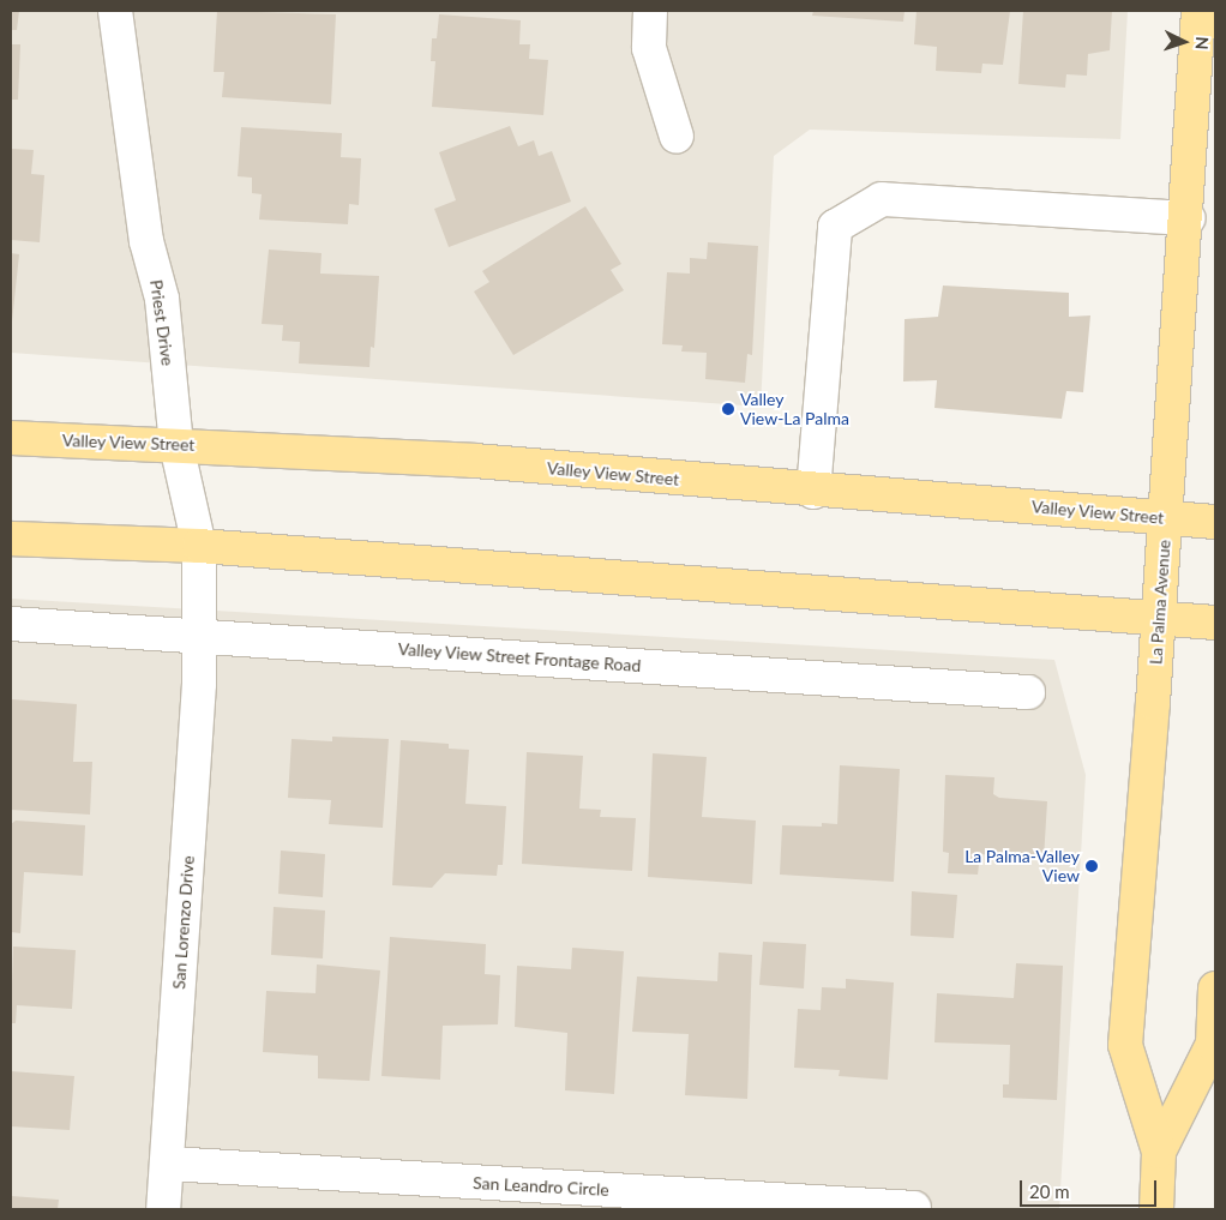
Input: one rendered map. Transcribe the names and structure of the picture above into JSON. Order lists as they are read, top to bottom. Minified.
{"streets":{"main road":["Valley View Street","La Palma Avenue"],"street":["Priest Drive","Valley View Street Frontage Road","San Lorenzo Drive","San Leandro Circle"]},"crossings":[["Priest Drive","Valley View Street"],["Priest Drive","Valley View Street Frontage Road"],["Priest Drive","San Lorenzo Drive"],["Valley View Street","La Palma Avenue"],["Valley View Street Frontage Road","San Lorenzo Drive"],["San Lorenzo Drive","San Leandro Circle"]],"places":["Valley View-La Palma","La Palma-Valley View"],"scale_bar":"20 m","north":"right"}
